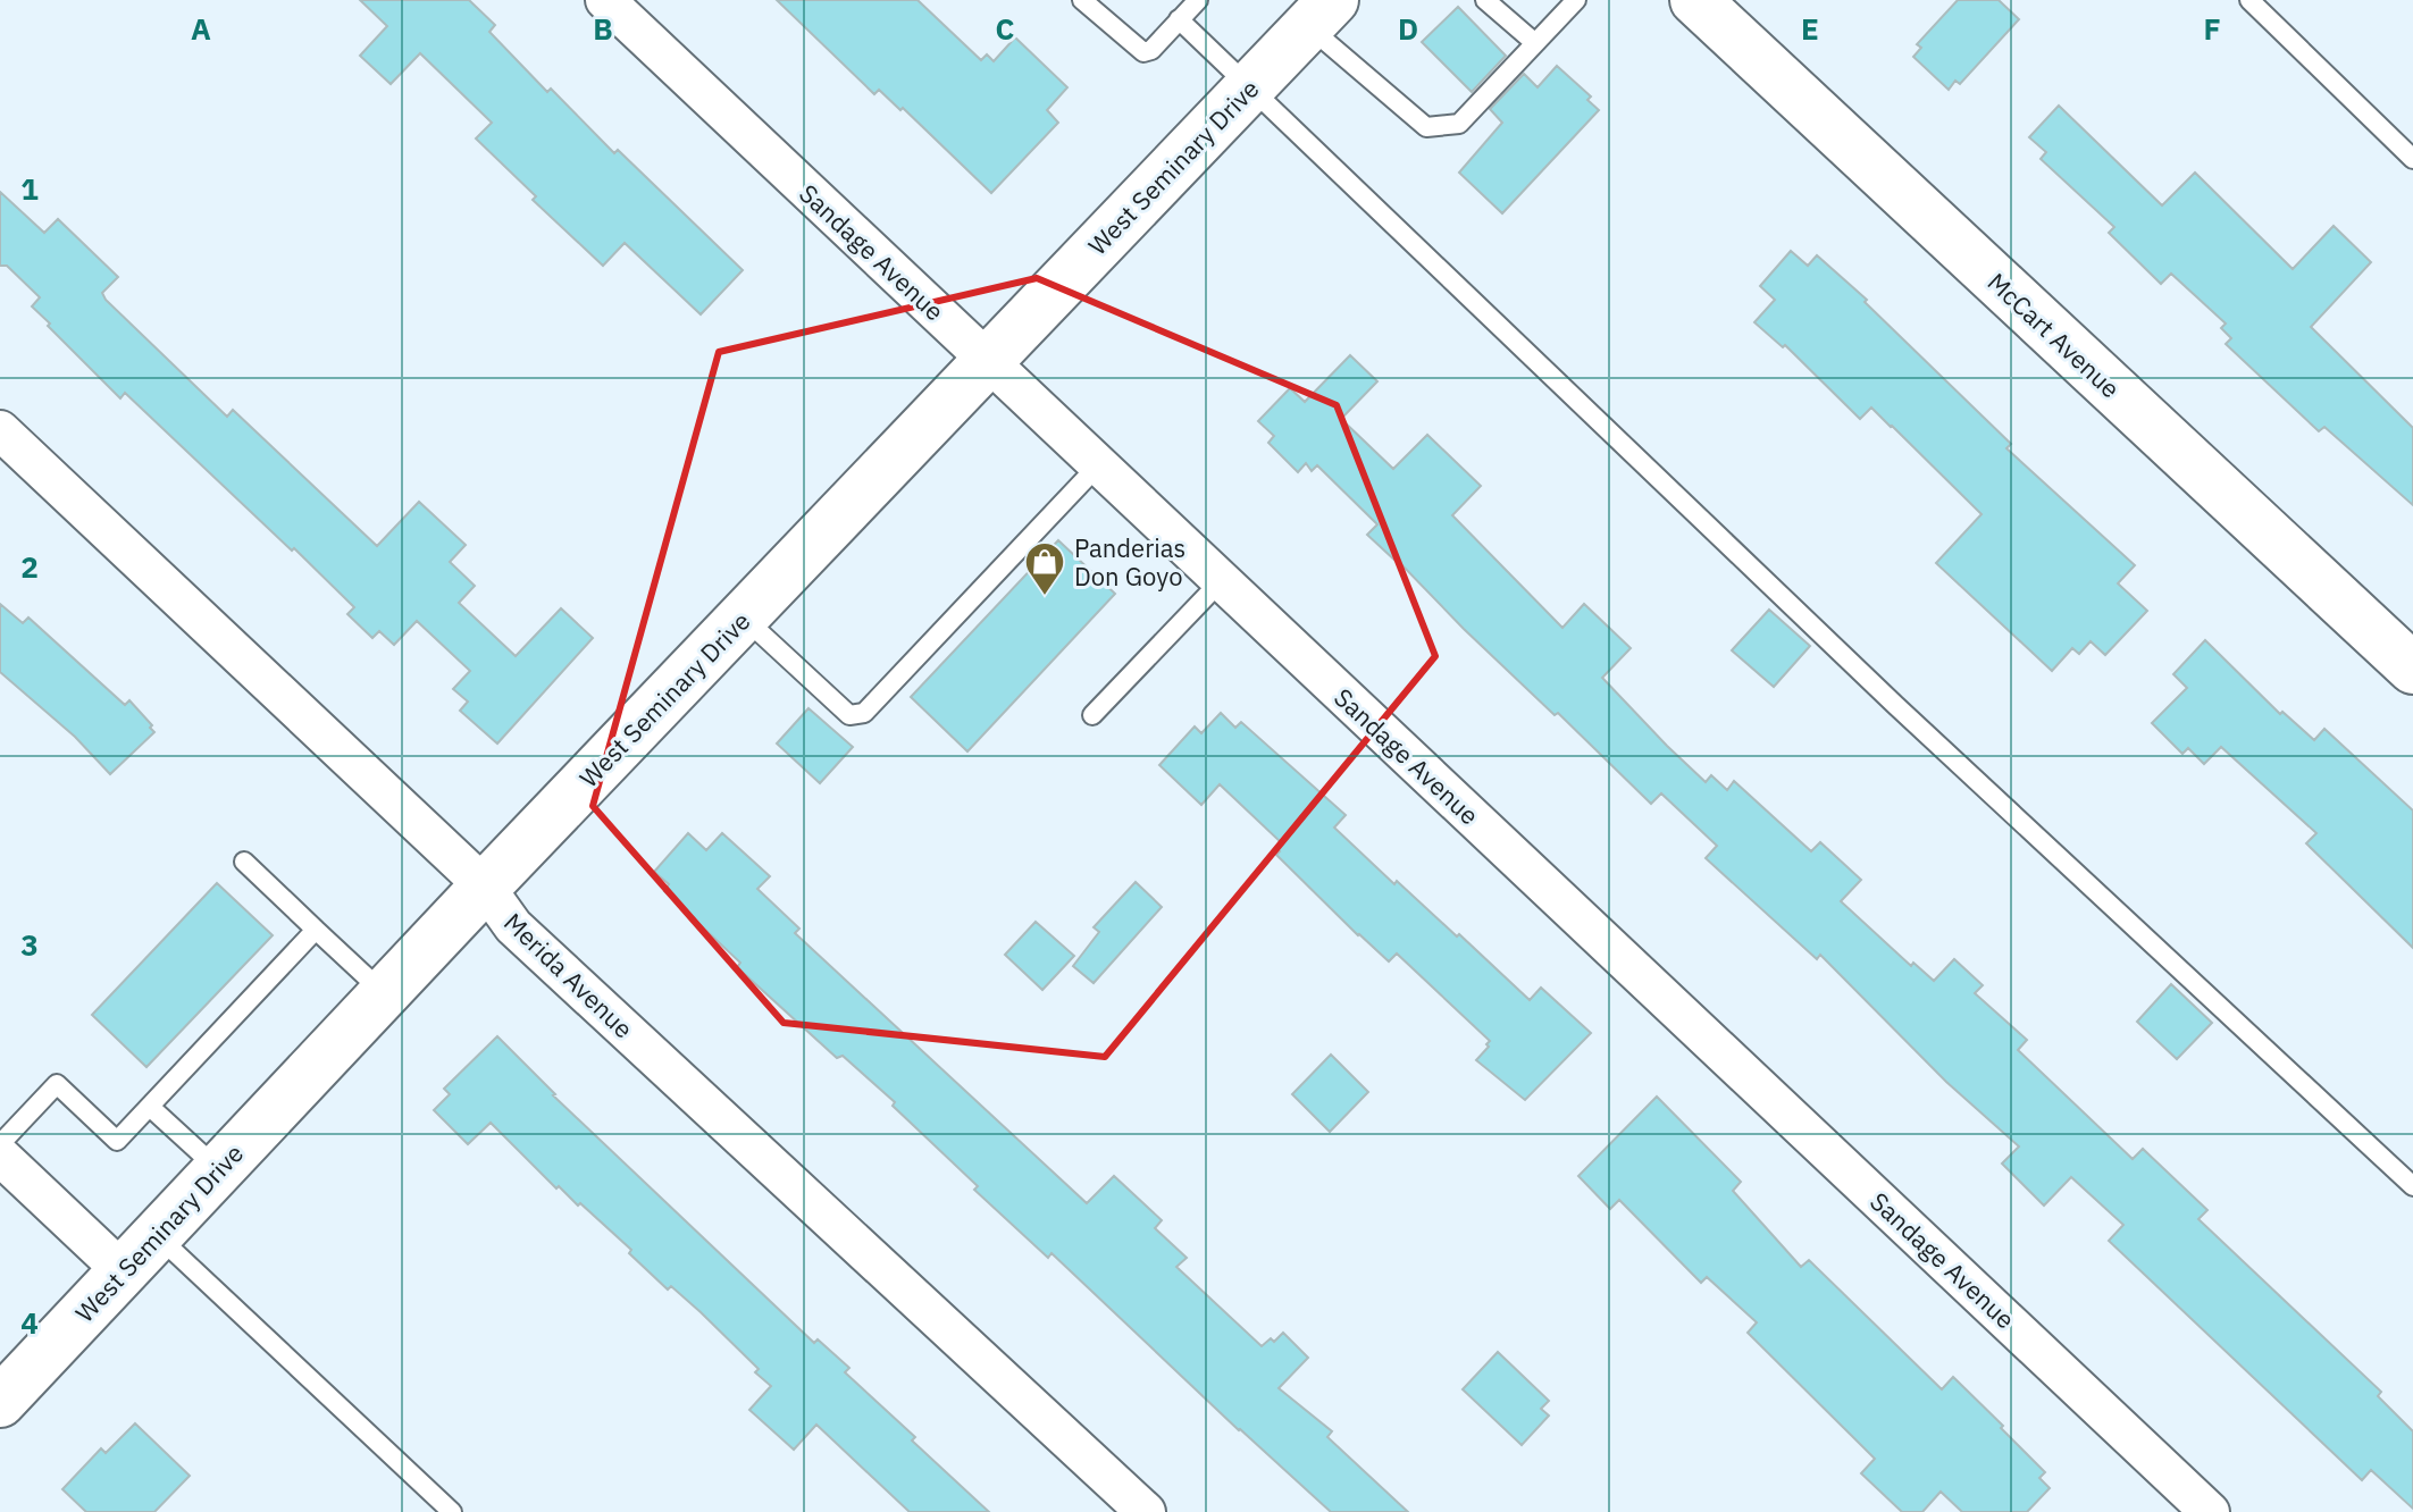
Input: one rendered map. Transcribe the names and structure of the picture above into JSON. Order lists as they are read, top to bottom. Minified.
{"streets":{"main road":["West Seminary Drive","McCart Avenue"],"street":["Sandage Avenue","Merida Avenue"]},"crossings":[["West Seminary Drive","Sandage Avenue"],["West Seminary Drive","Merida Avenue"]],"places":{"shop":["Panderias Don Goyo"]},"grid":{"columns":["A","B","C","D","E","F"],"rows":["1","2","3","4"]}}
